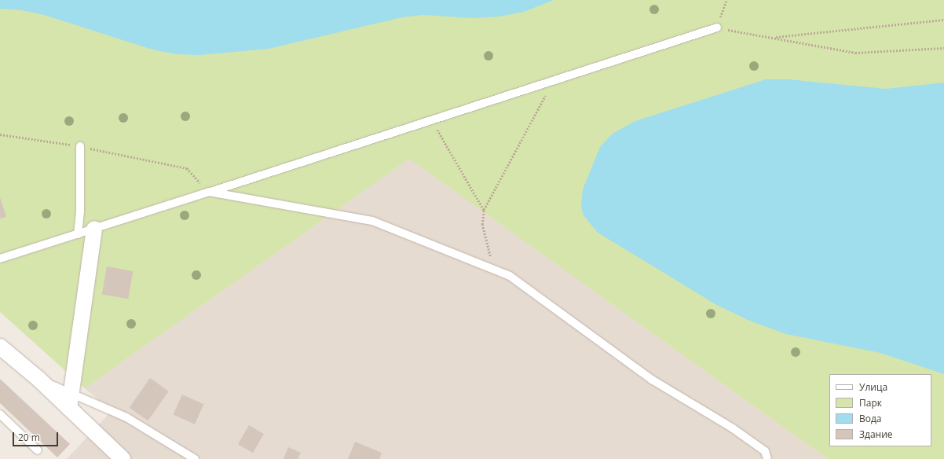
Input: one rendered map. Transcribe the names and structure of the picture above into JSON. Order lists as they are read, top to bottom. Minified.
{"legend":["Улица","Парк","Вода","Здание"],"scale_bar":"20 m"}
